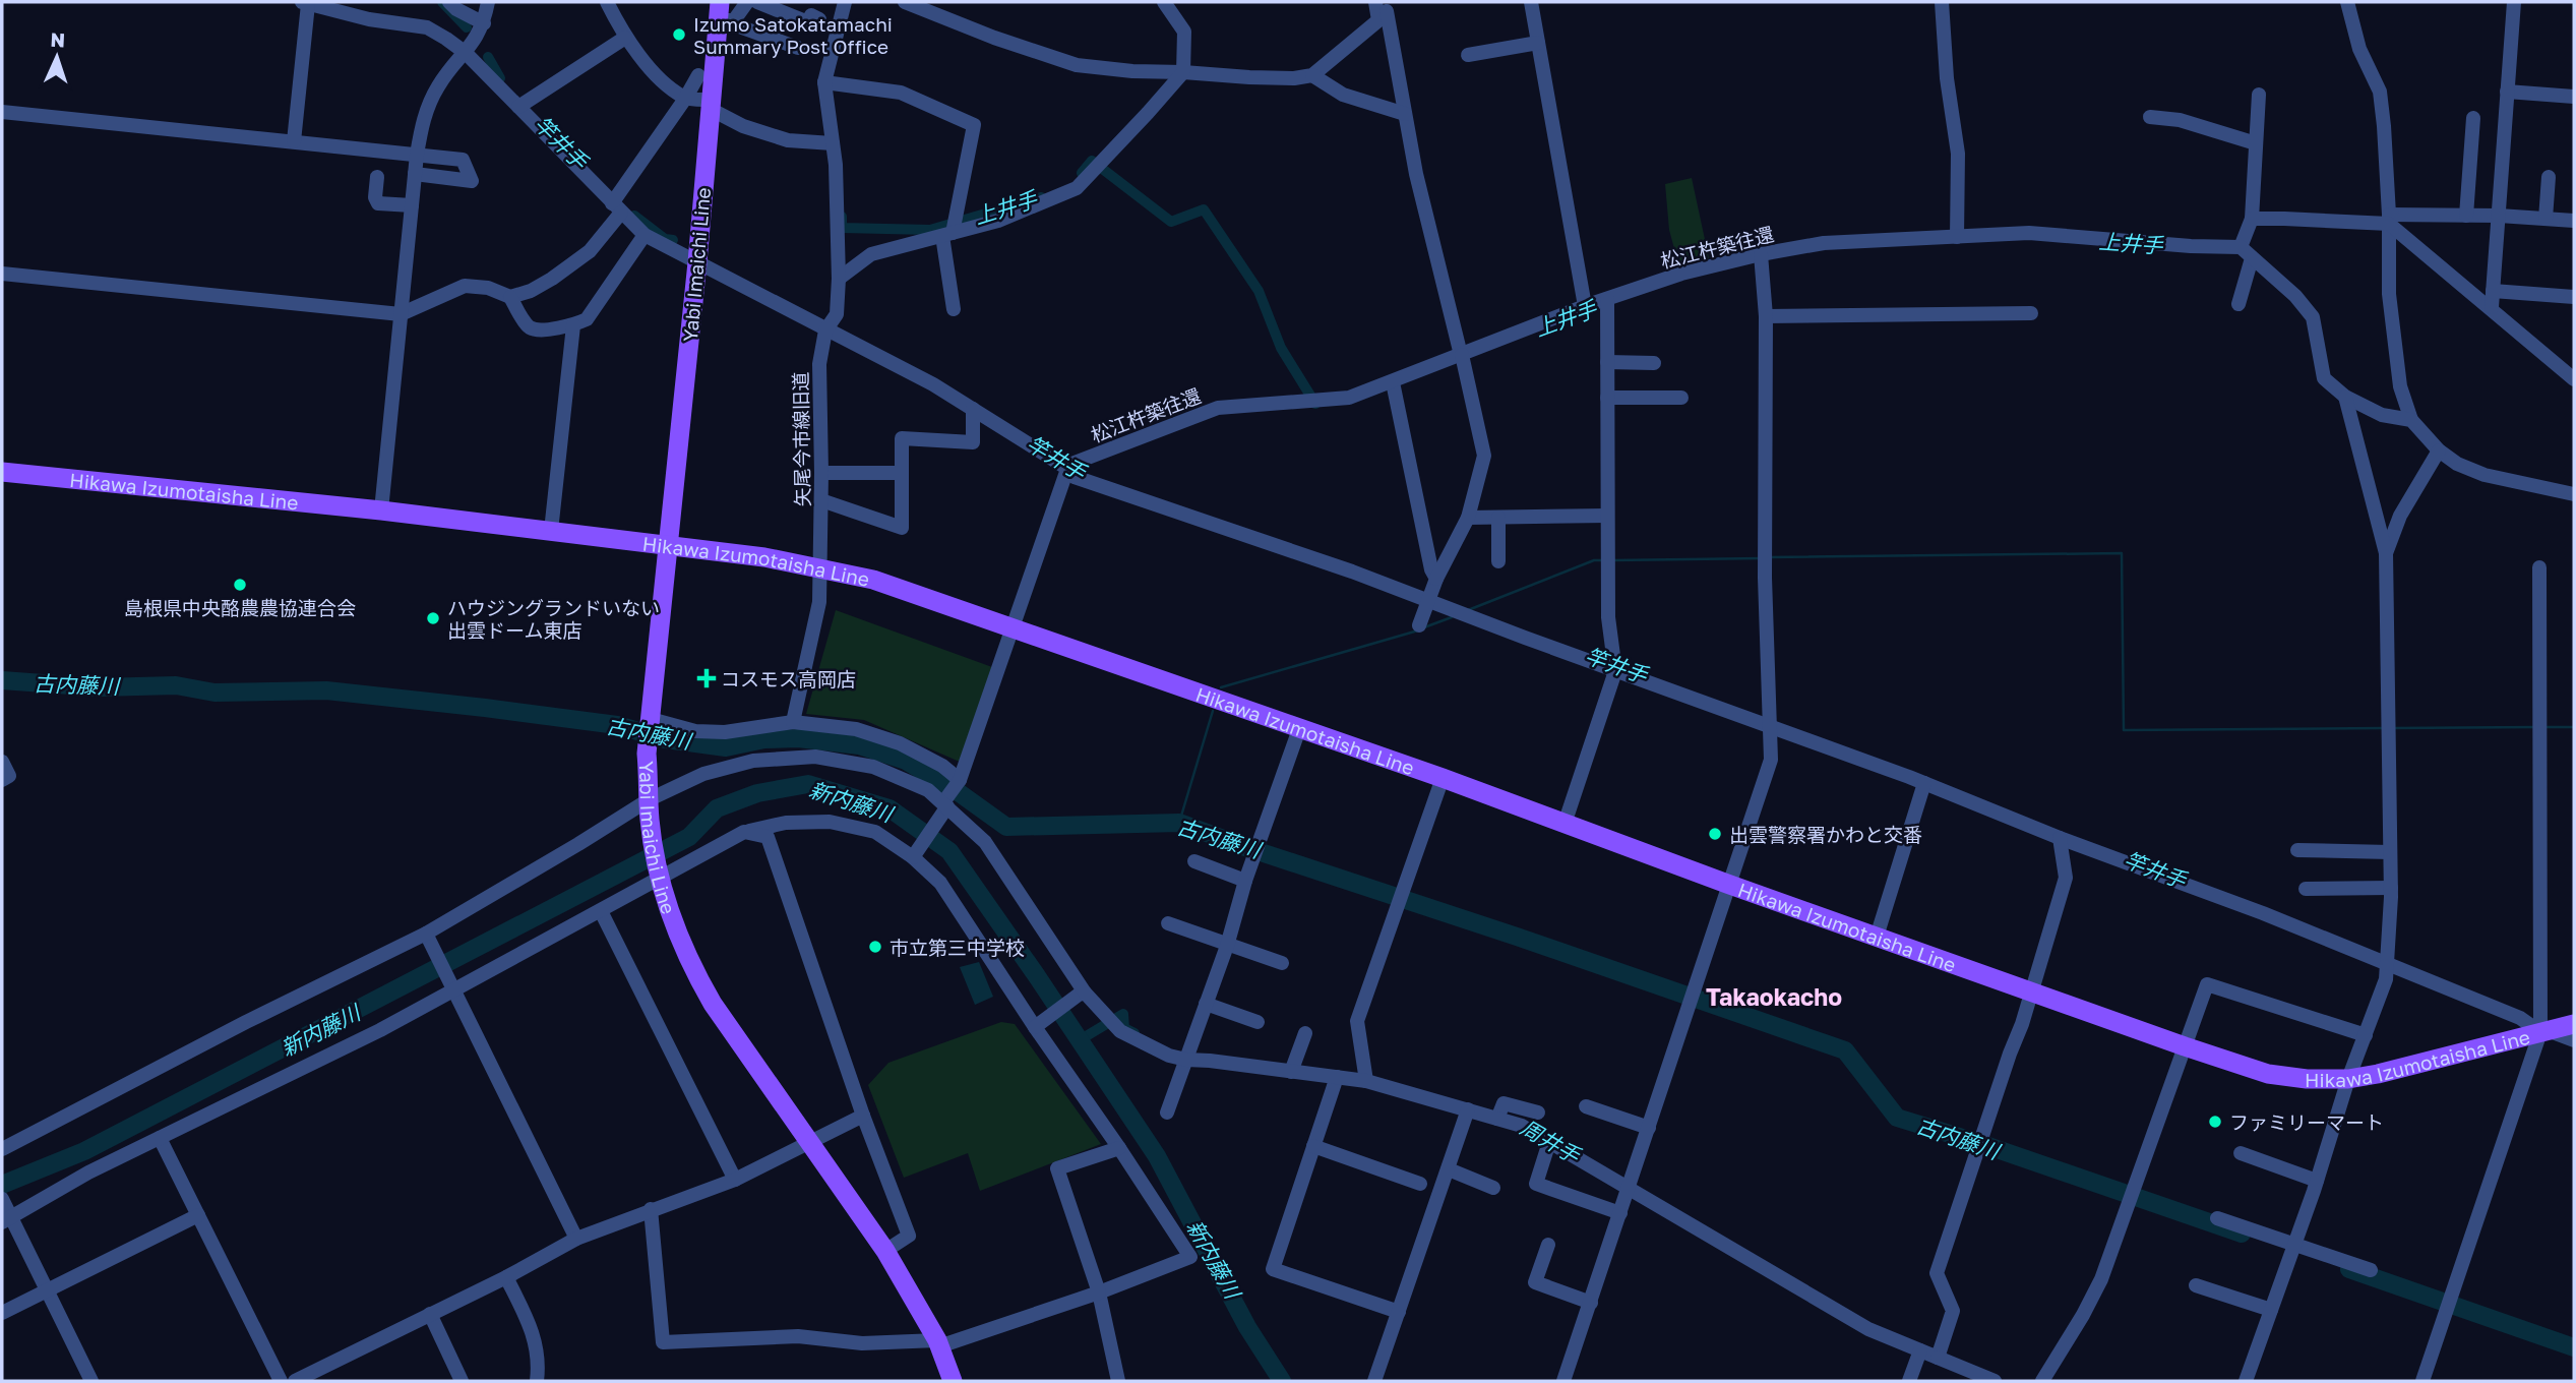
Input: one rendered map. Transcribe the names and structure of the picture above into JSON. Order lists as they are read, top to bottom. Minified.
{"streets":{"main road":["Yabi Imaichi Line","Hikawa Izumotaisha Line"],"street":["松江杵築往還","矢尾今市線旧道"]},"crossings":[["Yabi Imaichi Line","Hikawa Izumotaisha Line"],["矢尾今市線旧道","Hikawa Izumotaisha Line"]],"districts":["Takaokacho"],"water":["竿井手","上井手","古内藤川","新内藤川","周井手"],"places":{"other":["Izumo Satokatamachi Summary Post Office","島根県中央酪農農協連合会","ハウジングランドいない 出雲ドーム東店","出雲警察署かわと交番","市立第三中学校","ファミリーマート"],"health":["コスモス高岡店"]},"north":"top"}
